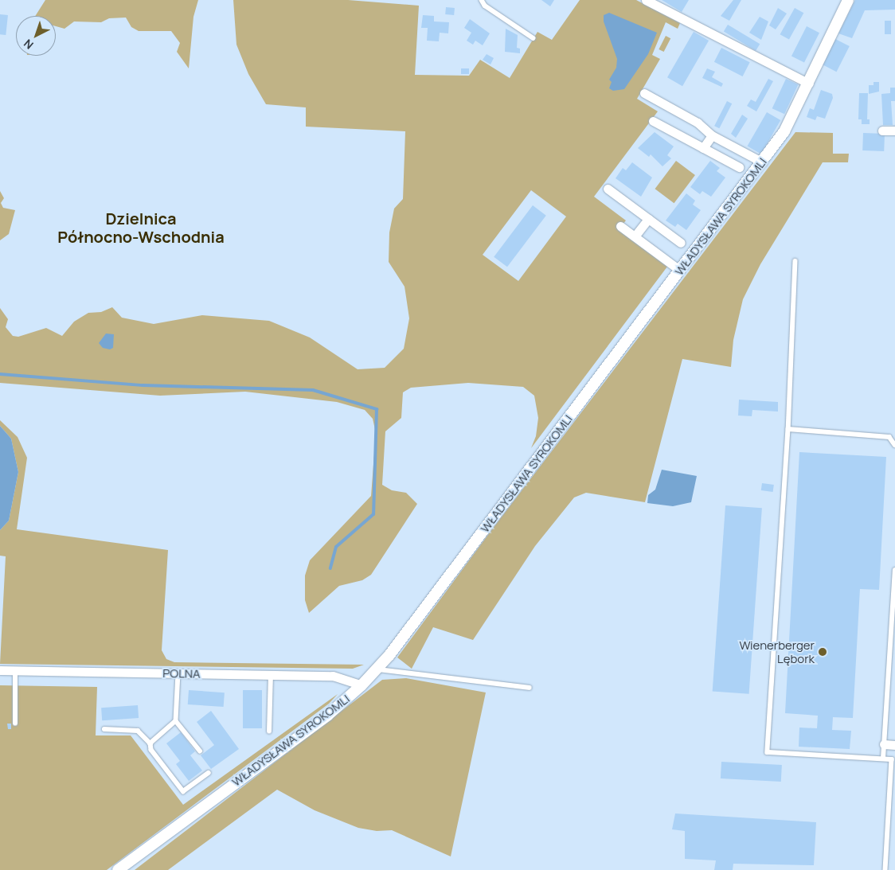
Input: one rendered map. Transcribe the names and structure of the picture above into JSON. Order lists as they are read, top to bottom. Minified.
{"streets":{"street":["WŁADYSŁAWA SYROKOMLI","POLNA"]},"crossings":[["WŁADYSŁAWA SYROKOMLI","POLNA"]],"districts":["Dzielnica Północno-Wschodnia"],"places":["Wienerberger Lębork"],"north":"bottom left"}
